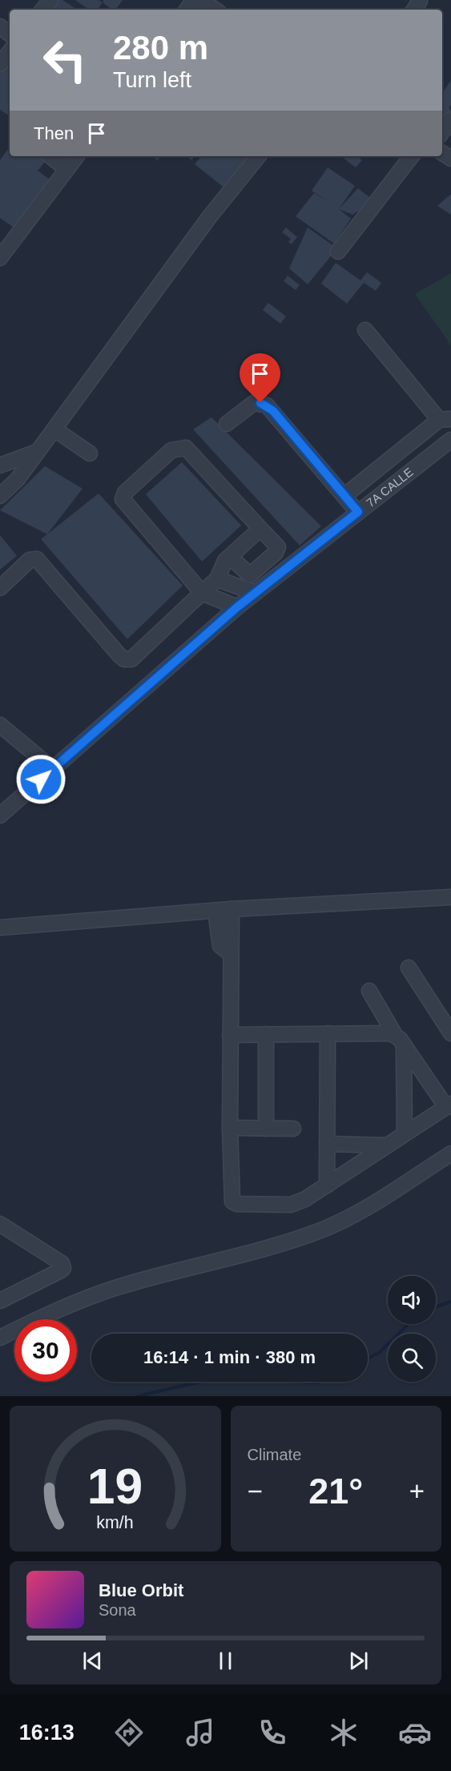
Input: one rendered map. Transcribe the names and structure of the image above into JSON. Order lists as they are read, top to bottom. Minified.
{"streets":{"street":["7A CALLE"]},"page":{"turn":["280 m","Turn left"],"then":"Then","limit":"30","trip":"16:14 · 1 min · 380 m","tile":"Climate","heat":["−","21°","+"],"song":["Blue Orbit","Sona"],"tabs":"16:13","gauge":["19","km/h"]}}
